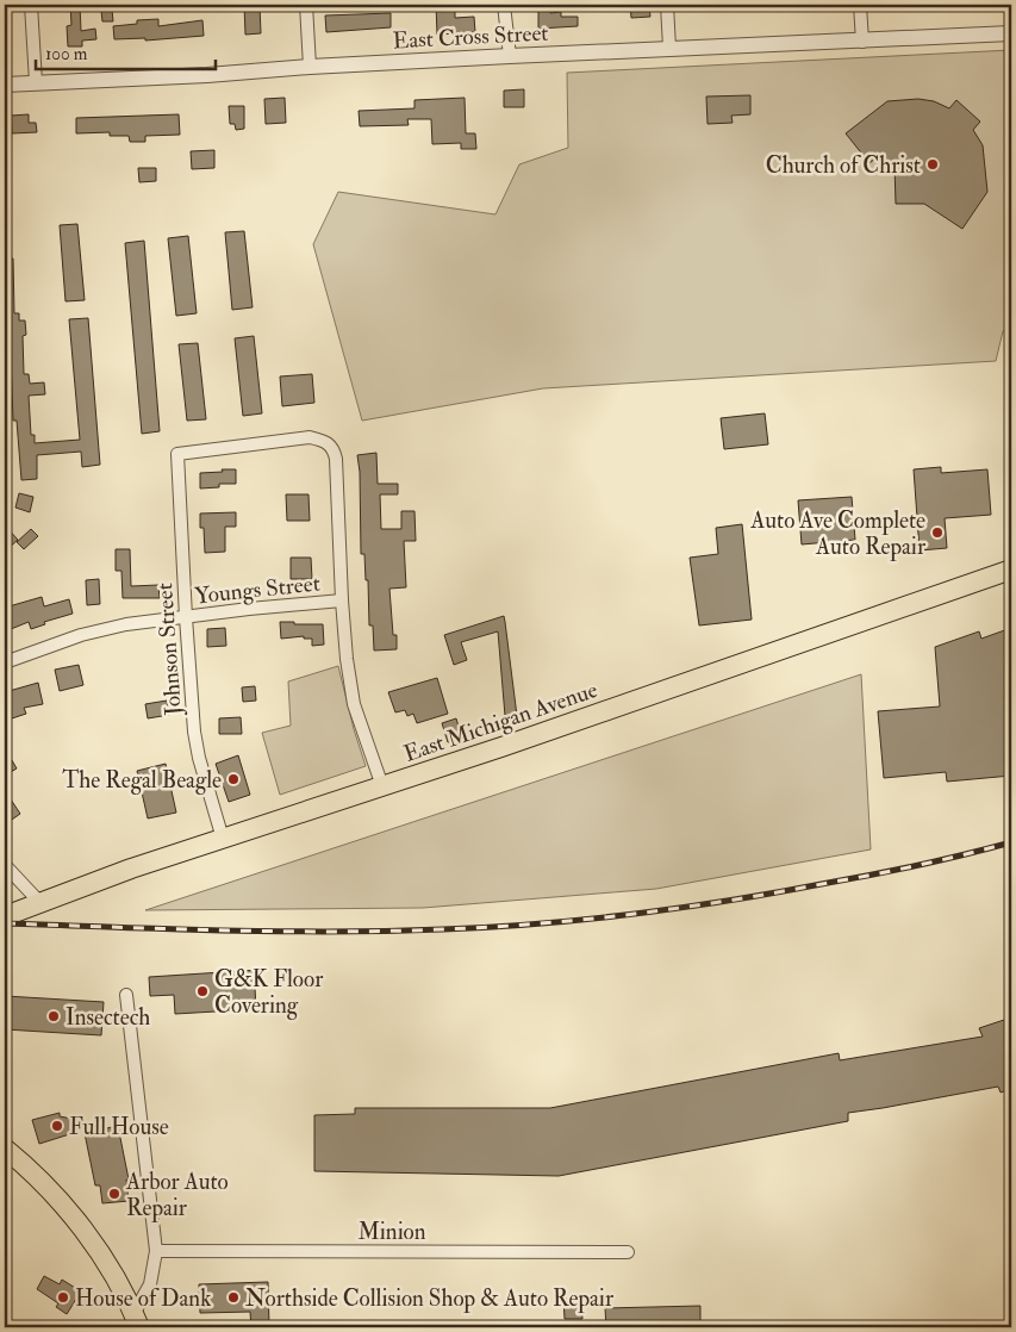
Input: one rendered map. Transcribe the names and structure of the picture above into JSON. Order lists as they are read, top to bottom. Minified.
{"streets":{"main road":["East Michigan Avenue"],"street":["East Cross Street","Youngs Street","Johnson Street","Minion"]},"crossings":[["Youngs Street","Johnson Street"],["Johnson Street","East Michigan Avenue"]],"places":["Church of Christ","Auto Ave Complete Auto Repair","The Regal Beagle","G&K Floor Covering","Insectech","Full House","Arbor Auto Repair","House of Dank","Northside Collision Shop & Auto Repair"],"scale_bar":"100 m"}
